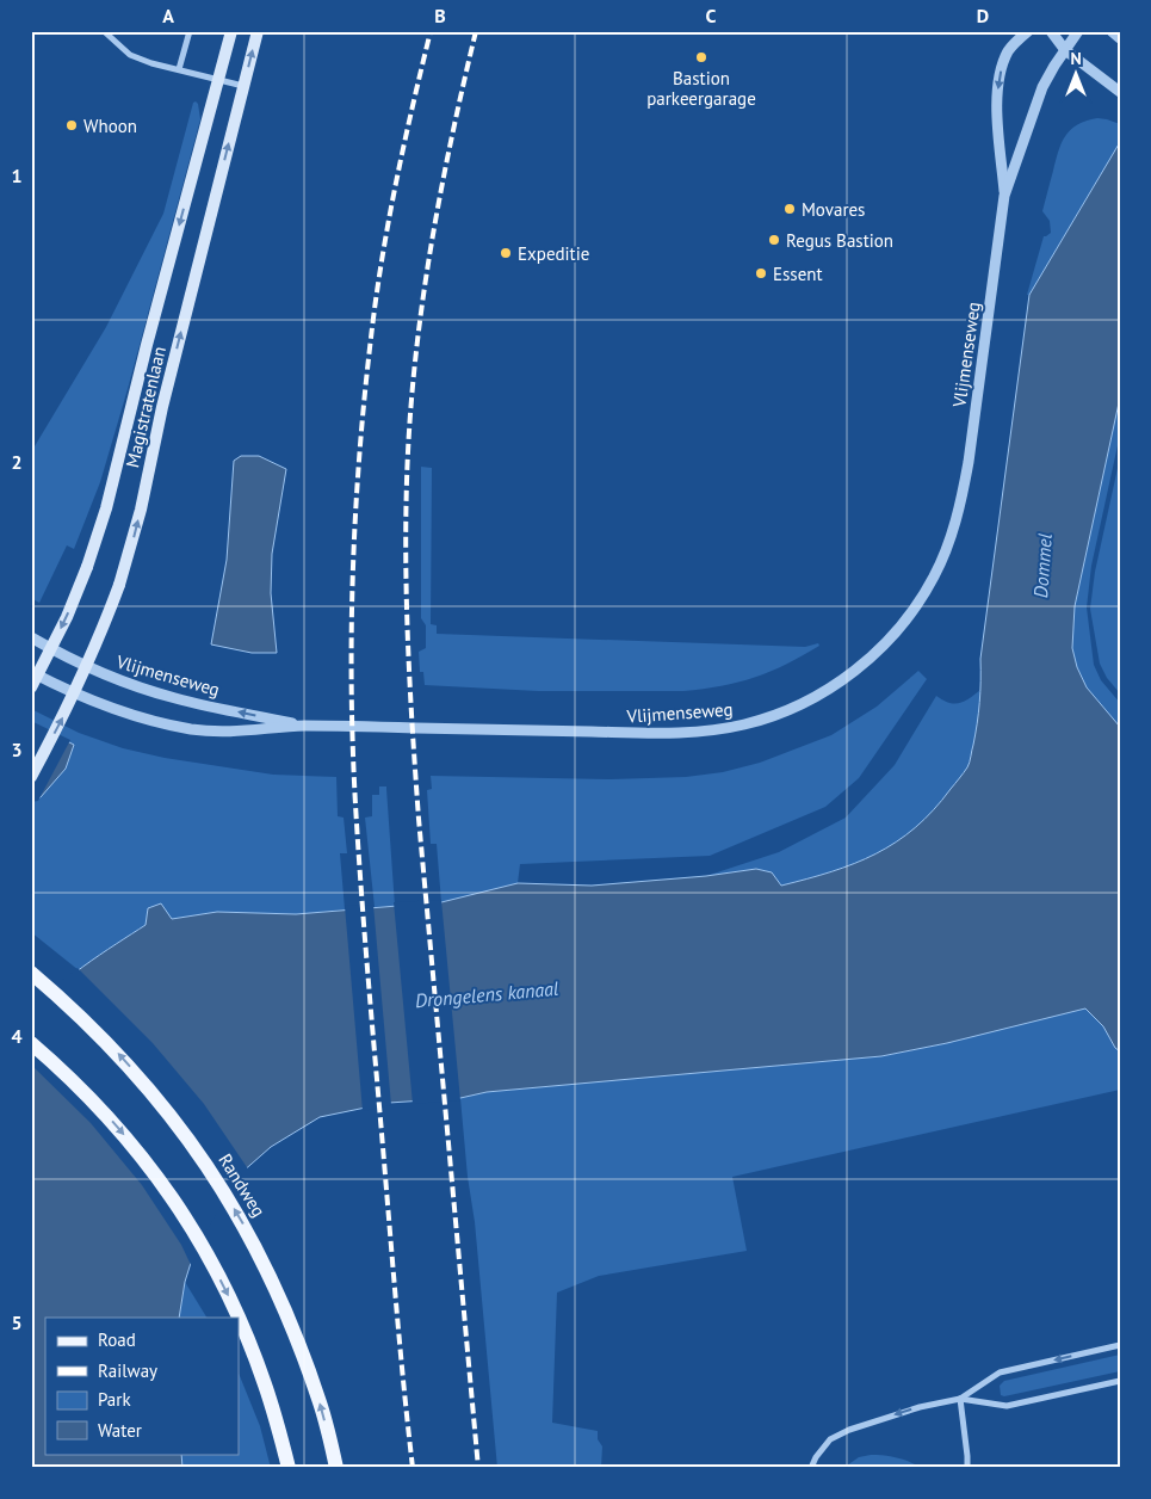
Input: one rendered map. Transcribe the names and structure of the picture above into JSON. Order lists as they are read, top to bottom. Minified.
{"streets":{"main road":["Magistratenlaan","Randweg"],"street":["Vlijmenseweg"]},"water":["Dommel","Drongelens kanaal"],"places":["Bastion parkeergarage","Whoon","Movares","Regus Bastion","Expeditie","Essent"],"legend":["Road","Railway","Park","Water"],"north":"top","grid":{"columns":["A","B","C","D"],"rows":["1","2","3","4","5"]}}
